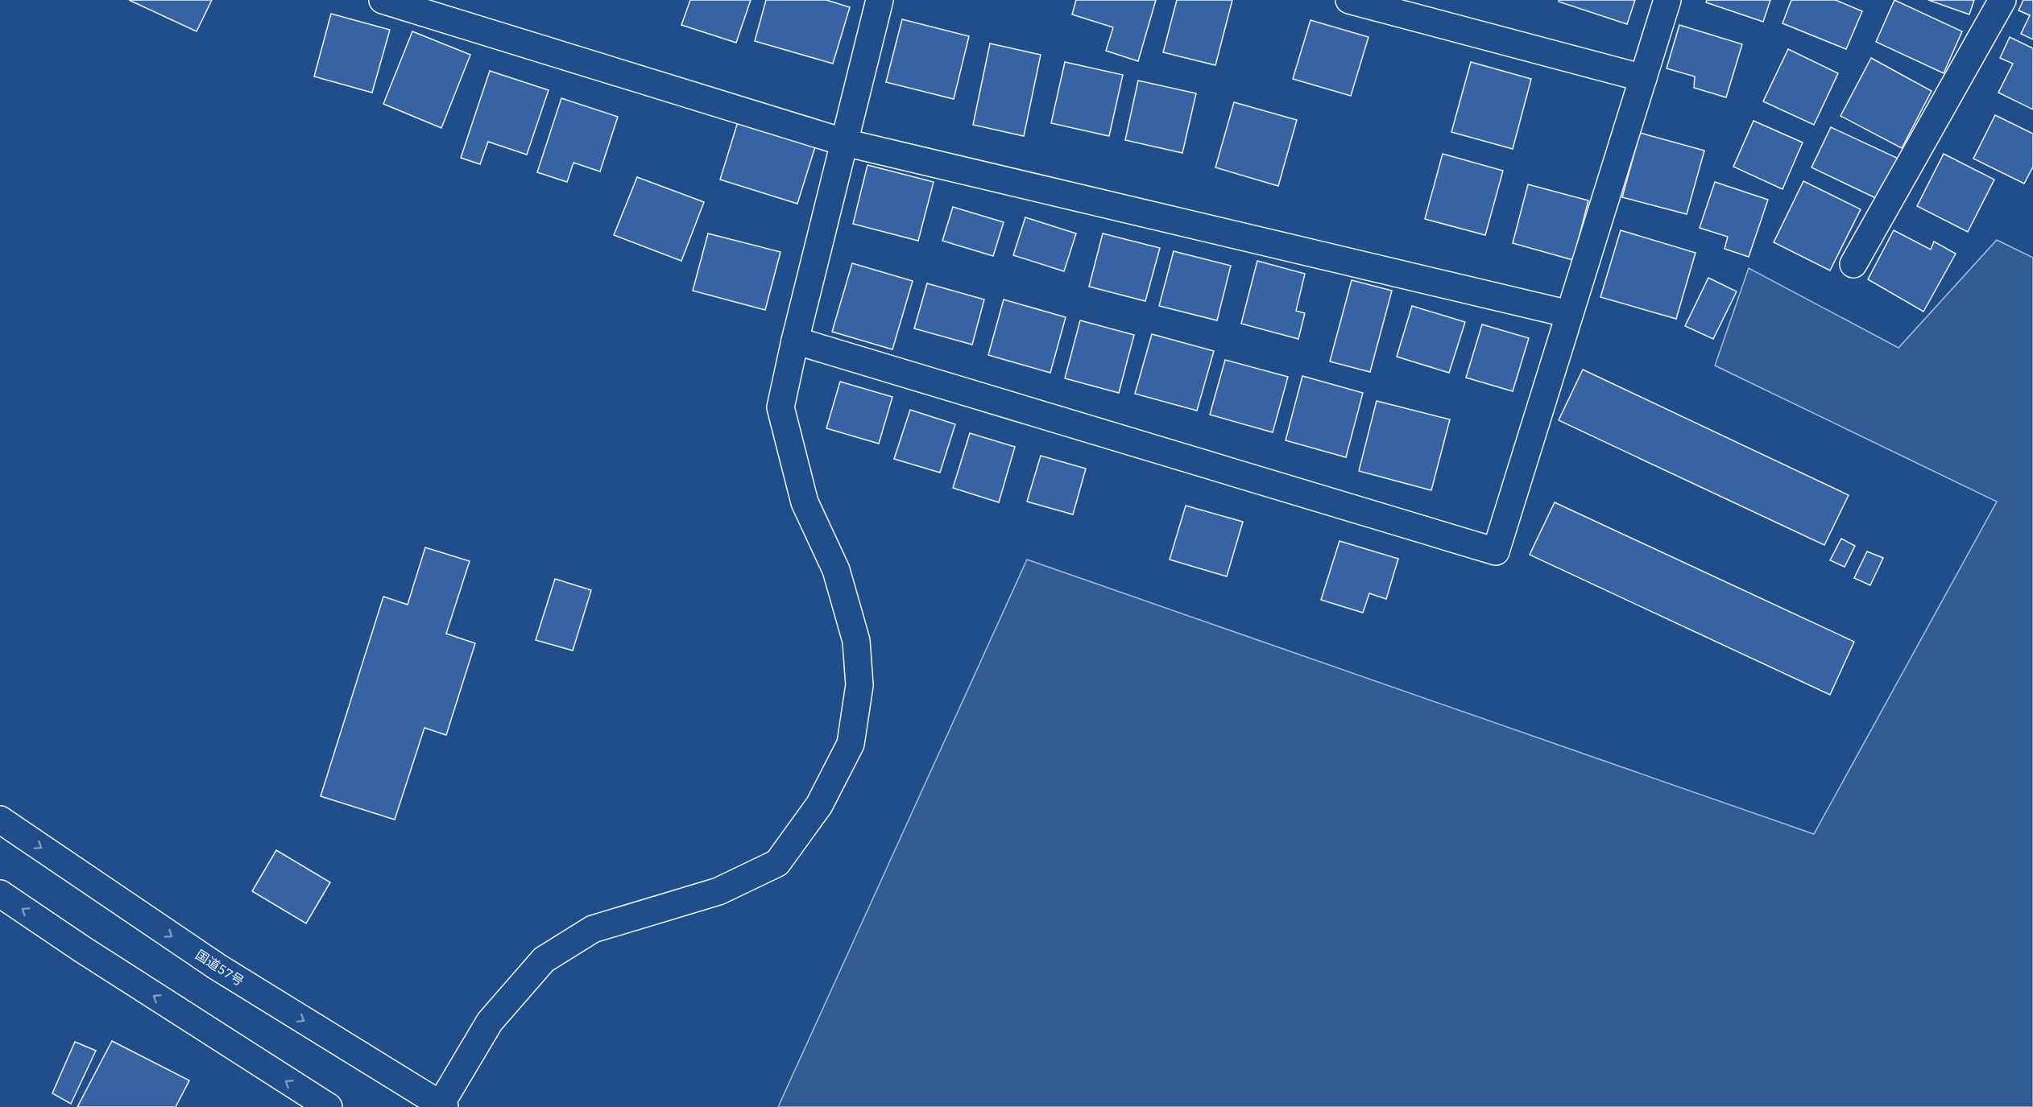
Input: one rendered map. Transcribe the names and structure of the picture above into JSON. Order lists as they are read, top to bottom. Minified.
{"streets":{"main road":["国道57号"]}}
